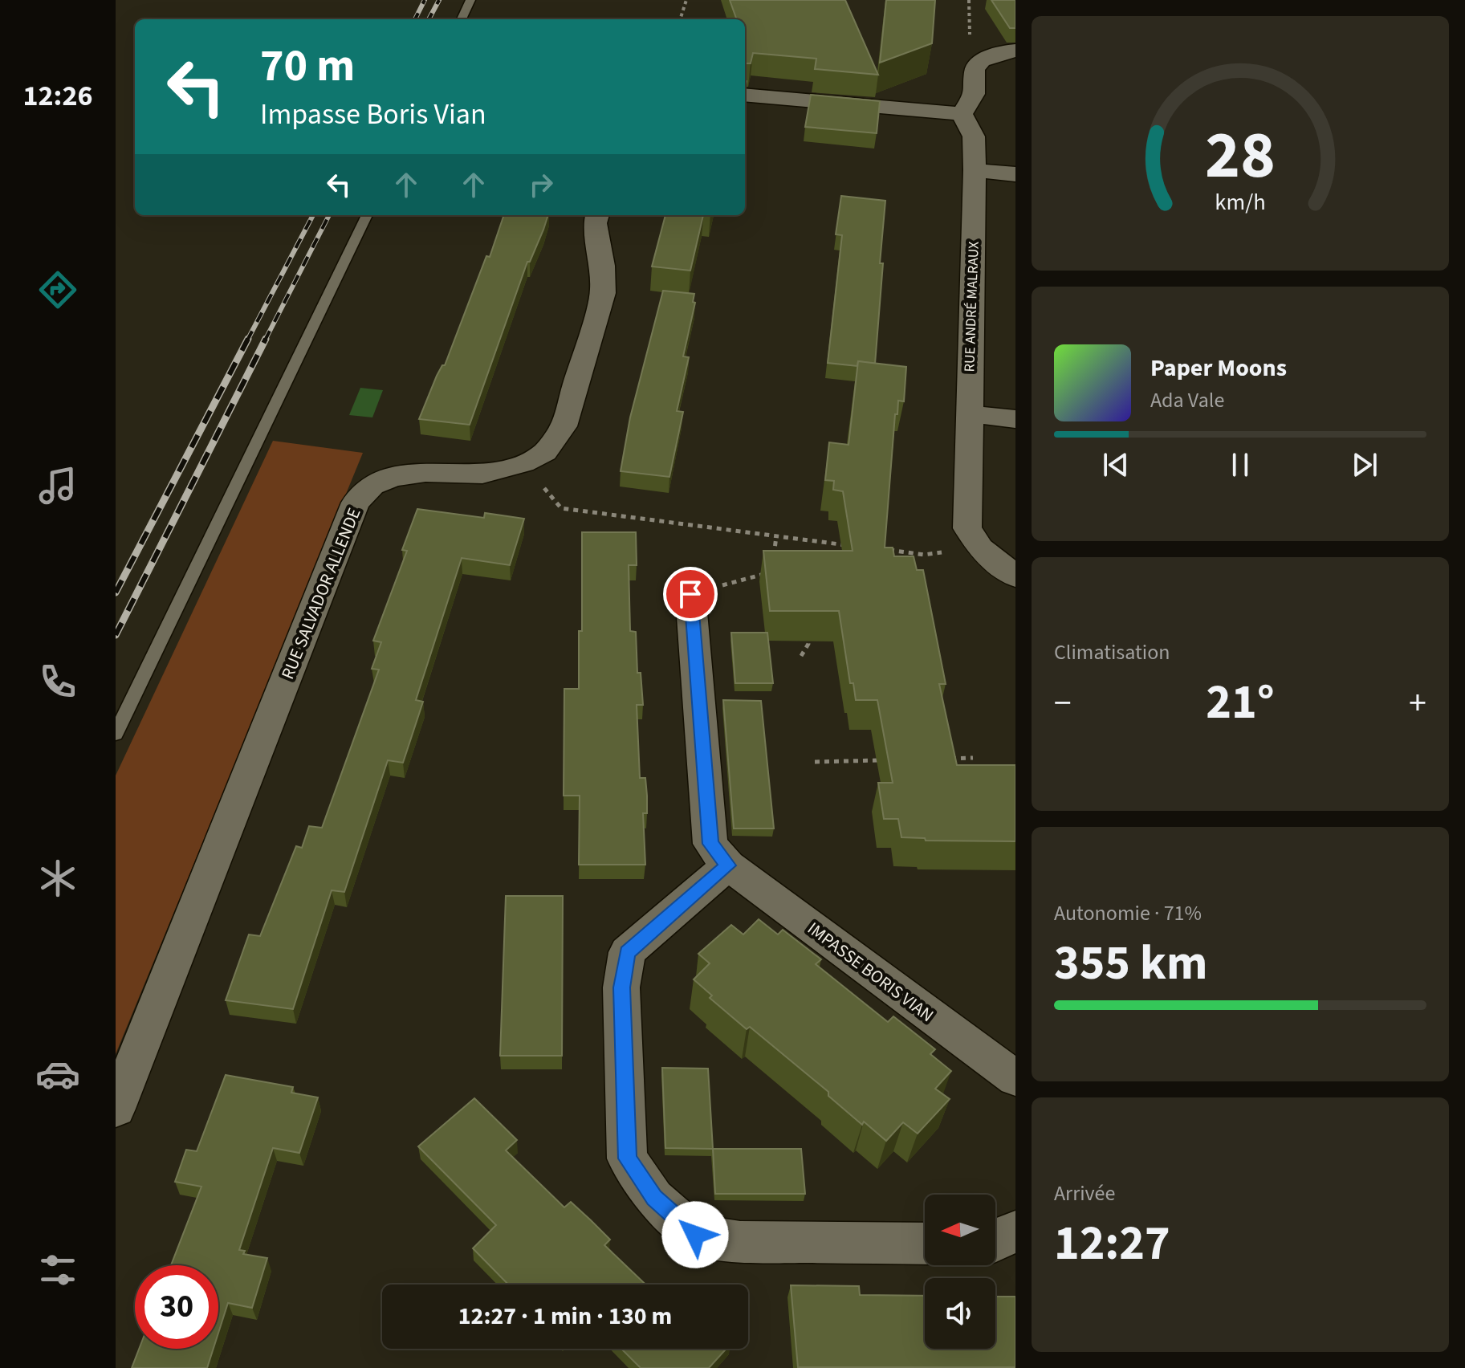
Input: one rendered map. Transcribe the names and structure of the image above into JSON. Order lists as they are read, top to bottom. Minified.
{"streets":{"street":["RUE ANDRÉ MALRAUX","RUE SALVADOR ALLENDE","IMPASSE BORIS VIAN"]},"north":"left","page":{"tabs":"12:26","turn":["70 m","Impasse Boris Vian"],"song":["Paper Moons","Ada Vale"],"tile":["Climatisation",["Autonomie · 71%","355 km"],["Arrivée","12:27"]],"heat":["−","21°","+"],"limit":"30","trip":"12:27 · 1 min · 130 m","gauge":["28","km/h"]}}
